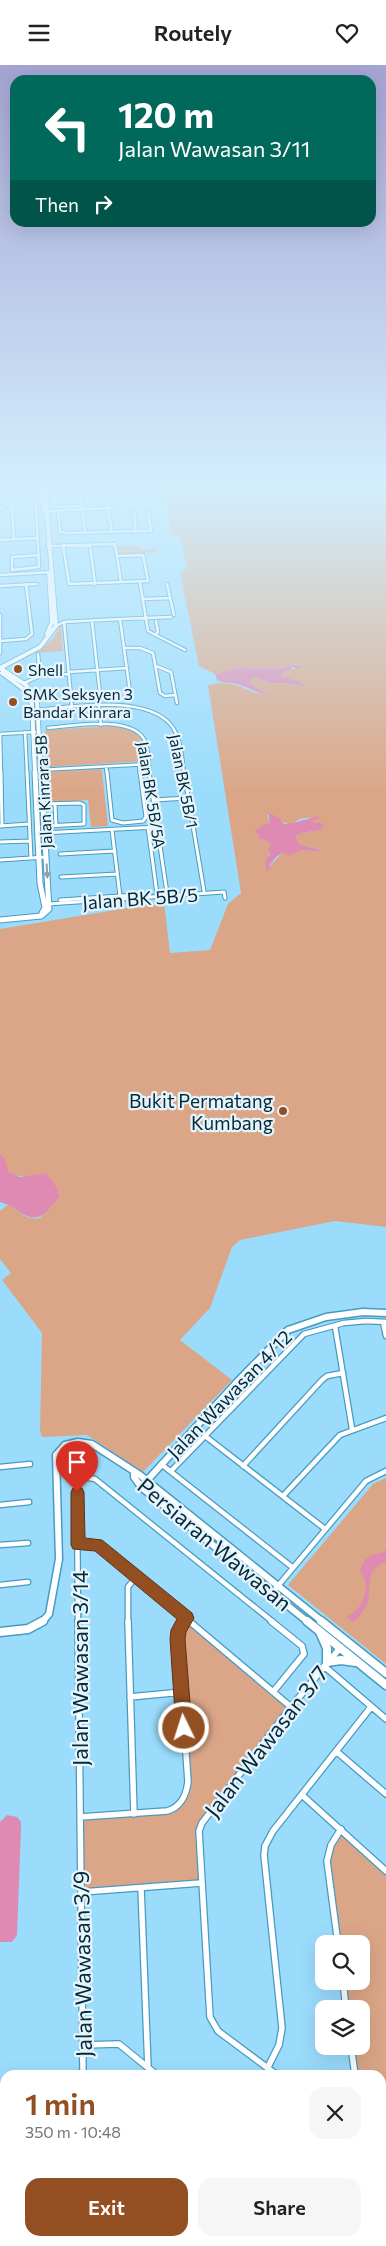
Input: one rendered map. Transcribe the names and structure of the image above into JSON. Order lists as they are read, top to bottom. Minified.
{"streets":{"street":["Jalan BK 5B/1","Jalan Kinrara 5B","Jalan BK 5B/5A","Jalan BK 5B/5","Jalan Wawasan 4/12","Persiaran Wawasan","Jalan Wawasan 3/14","Jalan Wawasan 3/7","Jalan Wawasan 3/9"]},"crossings":[["Jalan BK 5B/1","Jalan Kinrara 5B"],["Jalan BK 5B/1","Jalan BK 5B/5"],["Jalan Kinrara 5B","Jalan BK 5B/5"],["Jalan BK 5B/5A","Jalan BK 5B/5"],["Jalan Wawasan 4/12","Persiaran Wawasan"],["Persiaran Wawasan","Jalan Wawasan 3/7"],["Jalan Wawasan 3/14","Jalan Wawasan 3/9"]],"places":["Shell","SMK Seksyen 3 Bandar Kinrara","Bukit Permatang Kumbang"],"page":{"header":"Routely","turn":["120 m","Jalan Wawasan 3/11"],"then":"Then","heading":["1 min","350 m · 10:48"],"buttons":["Exit","Share"]}}
